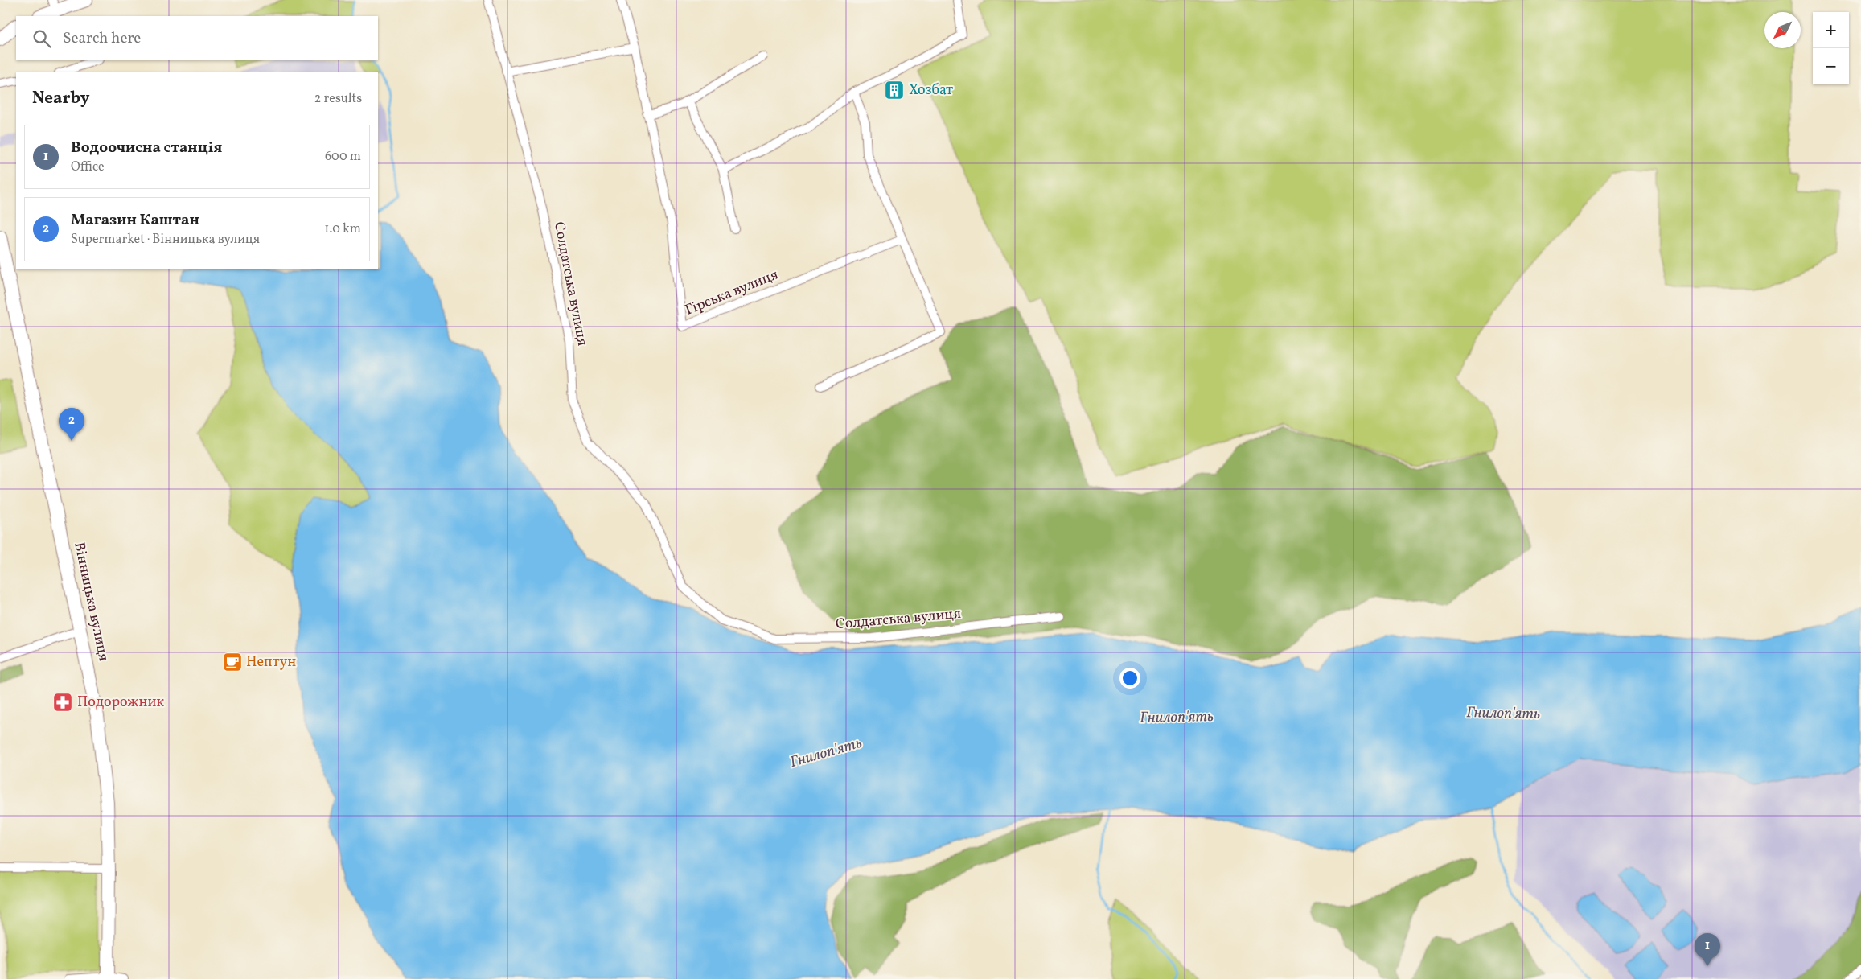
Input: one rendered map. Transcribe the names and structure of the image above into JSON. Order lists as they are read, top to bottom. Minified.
{"streets":{"main road":["Вінницька вулиця"],"street":["Солдатська вулиця","Гірська вулиця"]},"water":["Гнилоп'ять"],"places":{"building":["Хозбат"],"cafe":["Нептун"],"pharmacy":["Подорожник"]},"north":"bottom left","page":{"map_buttons":["+","−"],"search":"Search here","heading":["Nearby","2 results"],"list":[{"mark":"1","name":"Водоочисна станція","note":"Office","value":"600 m"},{"mark":"2","name":"Магазин Каштан","note":"Supermarket · Вінницька вулиця","value":"1.0 km"}],"pins":["2","1"]}}
